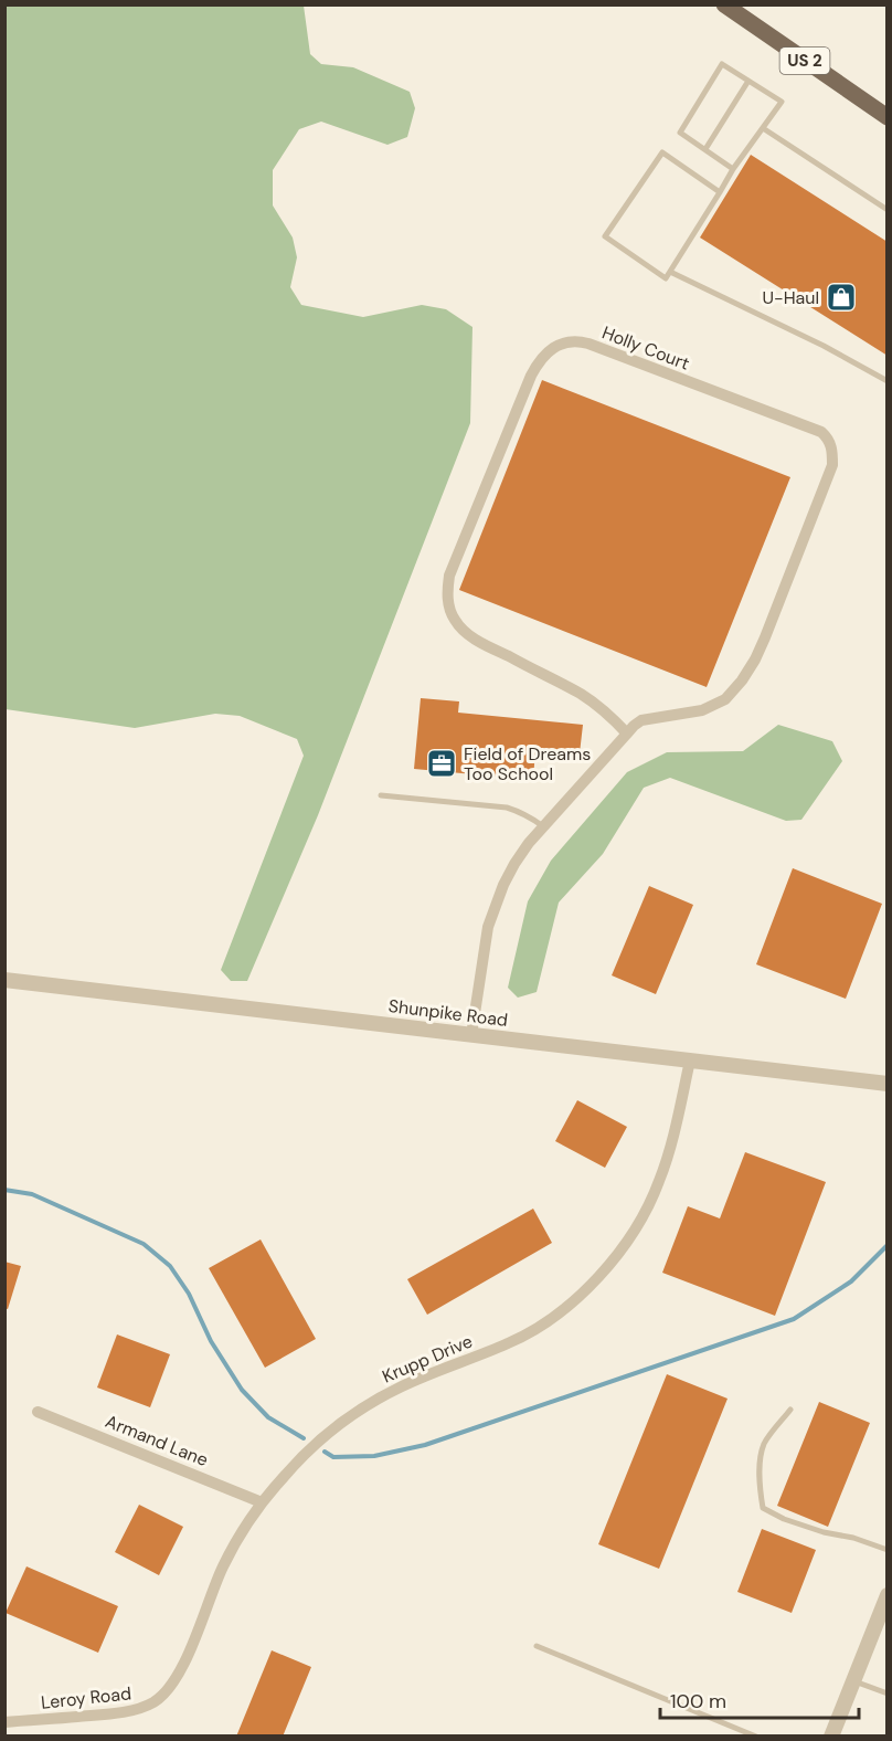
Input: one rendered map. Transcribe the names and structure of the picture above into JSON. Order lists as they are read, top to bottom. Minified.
{"streets":{"main road":["US 2"],"street":["Holly Court","Shunpike Road","Krupp Drive","Armand Lane","Leroy Road"]},"crossings":[["Holly Court","Shunpike Road"],["Shunpike Road","Krupp Drive"],["Krupp Drive","Armand Lane"],["Krupp Drive","Leroy Road"]],"places":{"shop":["U-Haul"],"office":["Field of Dreams Too School"]},"scale_bar":"100 m"}
